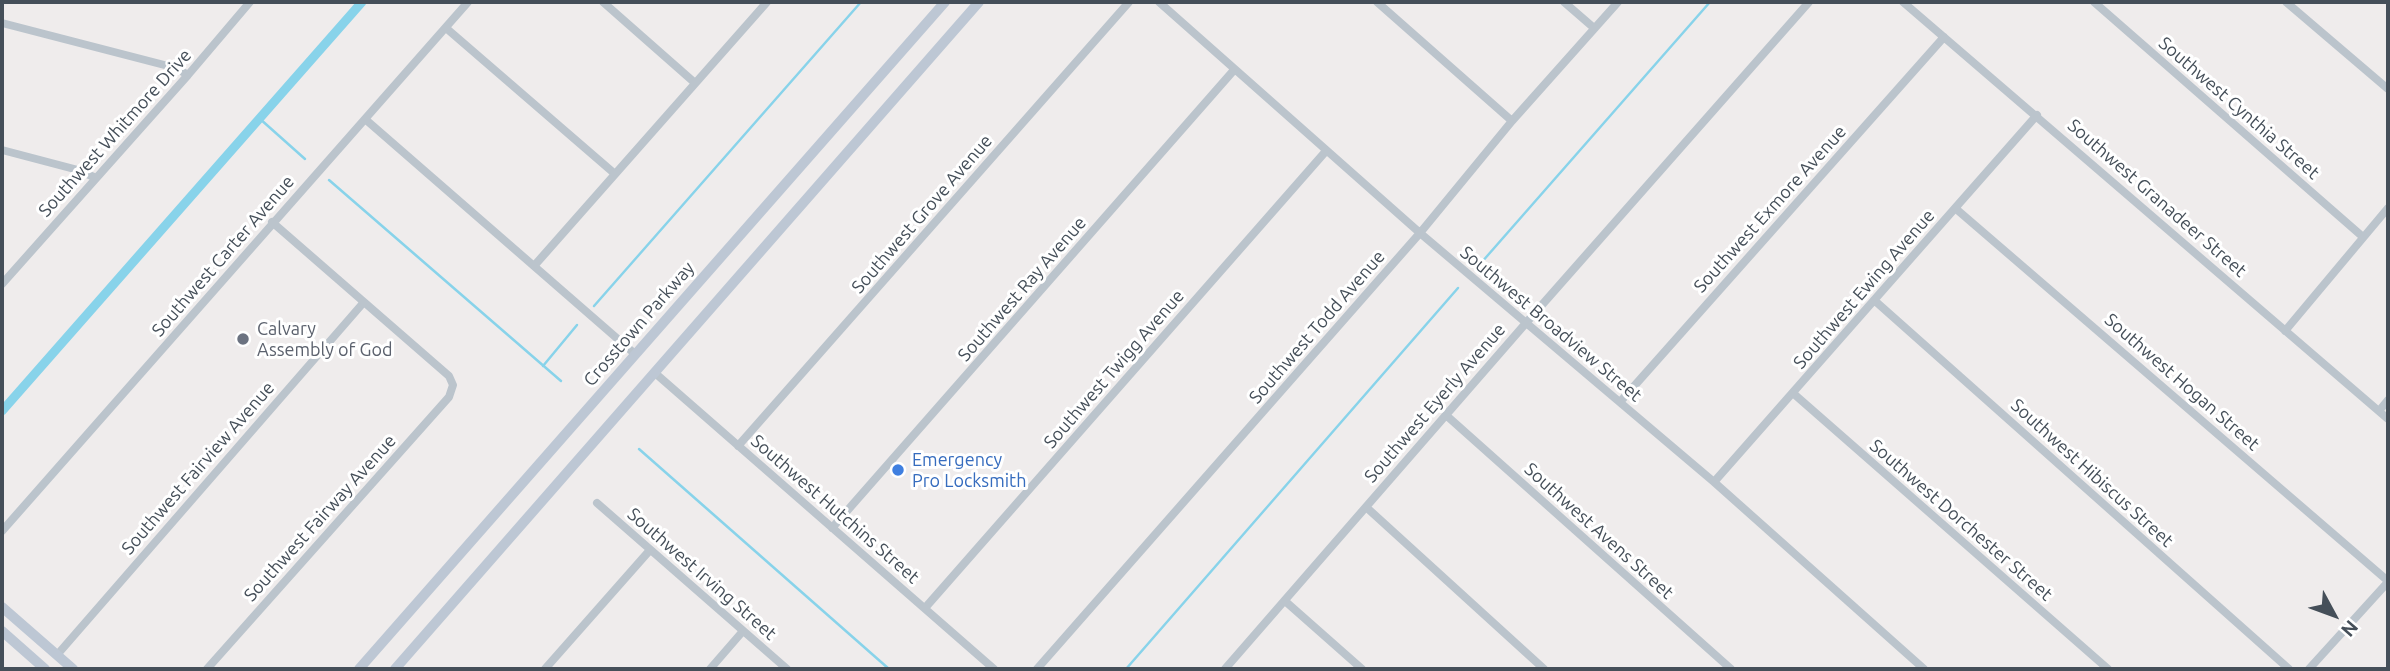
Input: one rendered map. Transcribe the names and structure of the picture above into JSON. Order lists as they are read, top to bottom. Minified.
{"streets":{"main road":["Crosstown Parkway"],"street":["Southwest Cynthia Street","Southwest Whitmore Drive","Southwest Granadeer Street","Southwest Exmore Avenue","Southwest Grove Avenue","Southwest Carter Avenue","Southwest Ray Avenue","Southwest Ewing Avenue","Southwest Broadview Street","Southwest Todd Avenue","Southwest Twigg Avenue","Southwest Hogan Street","Southwest Eyerly Avenue","Southwest Fairview Avenue","Southwest Hibiscus Street","Southwest Hutchins Street","Southwest Fairway Avenue","Southwest Dorchester Street","Southwest Avens Street","Southwest Irving Street"]},"crossings":[["Southwest Granadeer Street","Southwest Exmore Avenue"],["Southwest Granadeer Street","Southwest Ewing Avenue"],["Southwest Exmore Avenue","Southwest Broadview Street"],["Southwest Grove Avenue","Southwest Hutchins Street"],["Southwest Ray Avenue","Southwest Broadview Street"],["Southwest Ray Avenue","Southwest Hutchins Street"],["Southwest Ewing Avenue","Southwest Broadview Street"],["Southwest Ewing Avenue","Southwest Hogan Street"],["Southwest Ewing Avenue","Southwest Hibiscus Street"],["Southwest Ewing Avenue","Southwest Dorchester Street"],["Southwest Broadview Street","Southwest Todd Avenue"],["Southwest Broadview Street","Southwest Twigg Avenue"],["Southwest Broadview Street","Southwest Eyerly Avenue"],["Southwest Twigg Avenue","Southwest Hutchins Street"],["Southwest Eyerly Avenue","Southwest Avens Street"],["Southwest Fairview Avenue","Southwest Fairway Avenue"]],"places":["Calvary Assembly of God","Emergency Pro Locksmith"],"north":"bottom right"}
